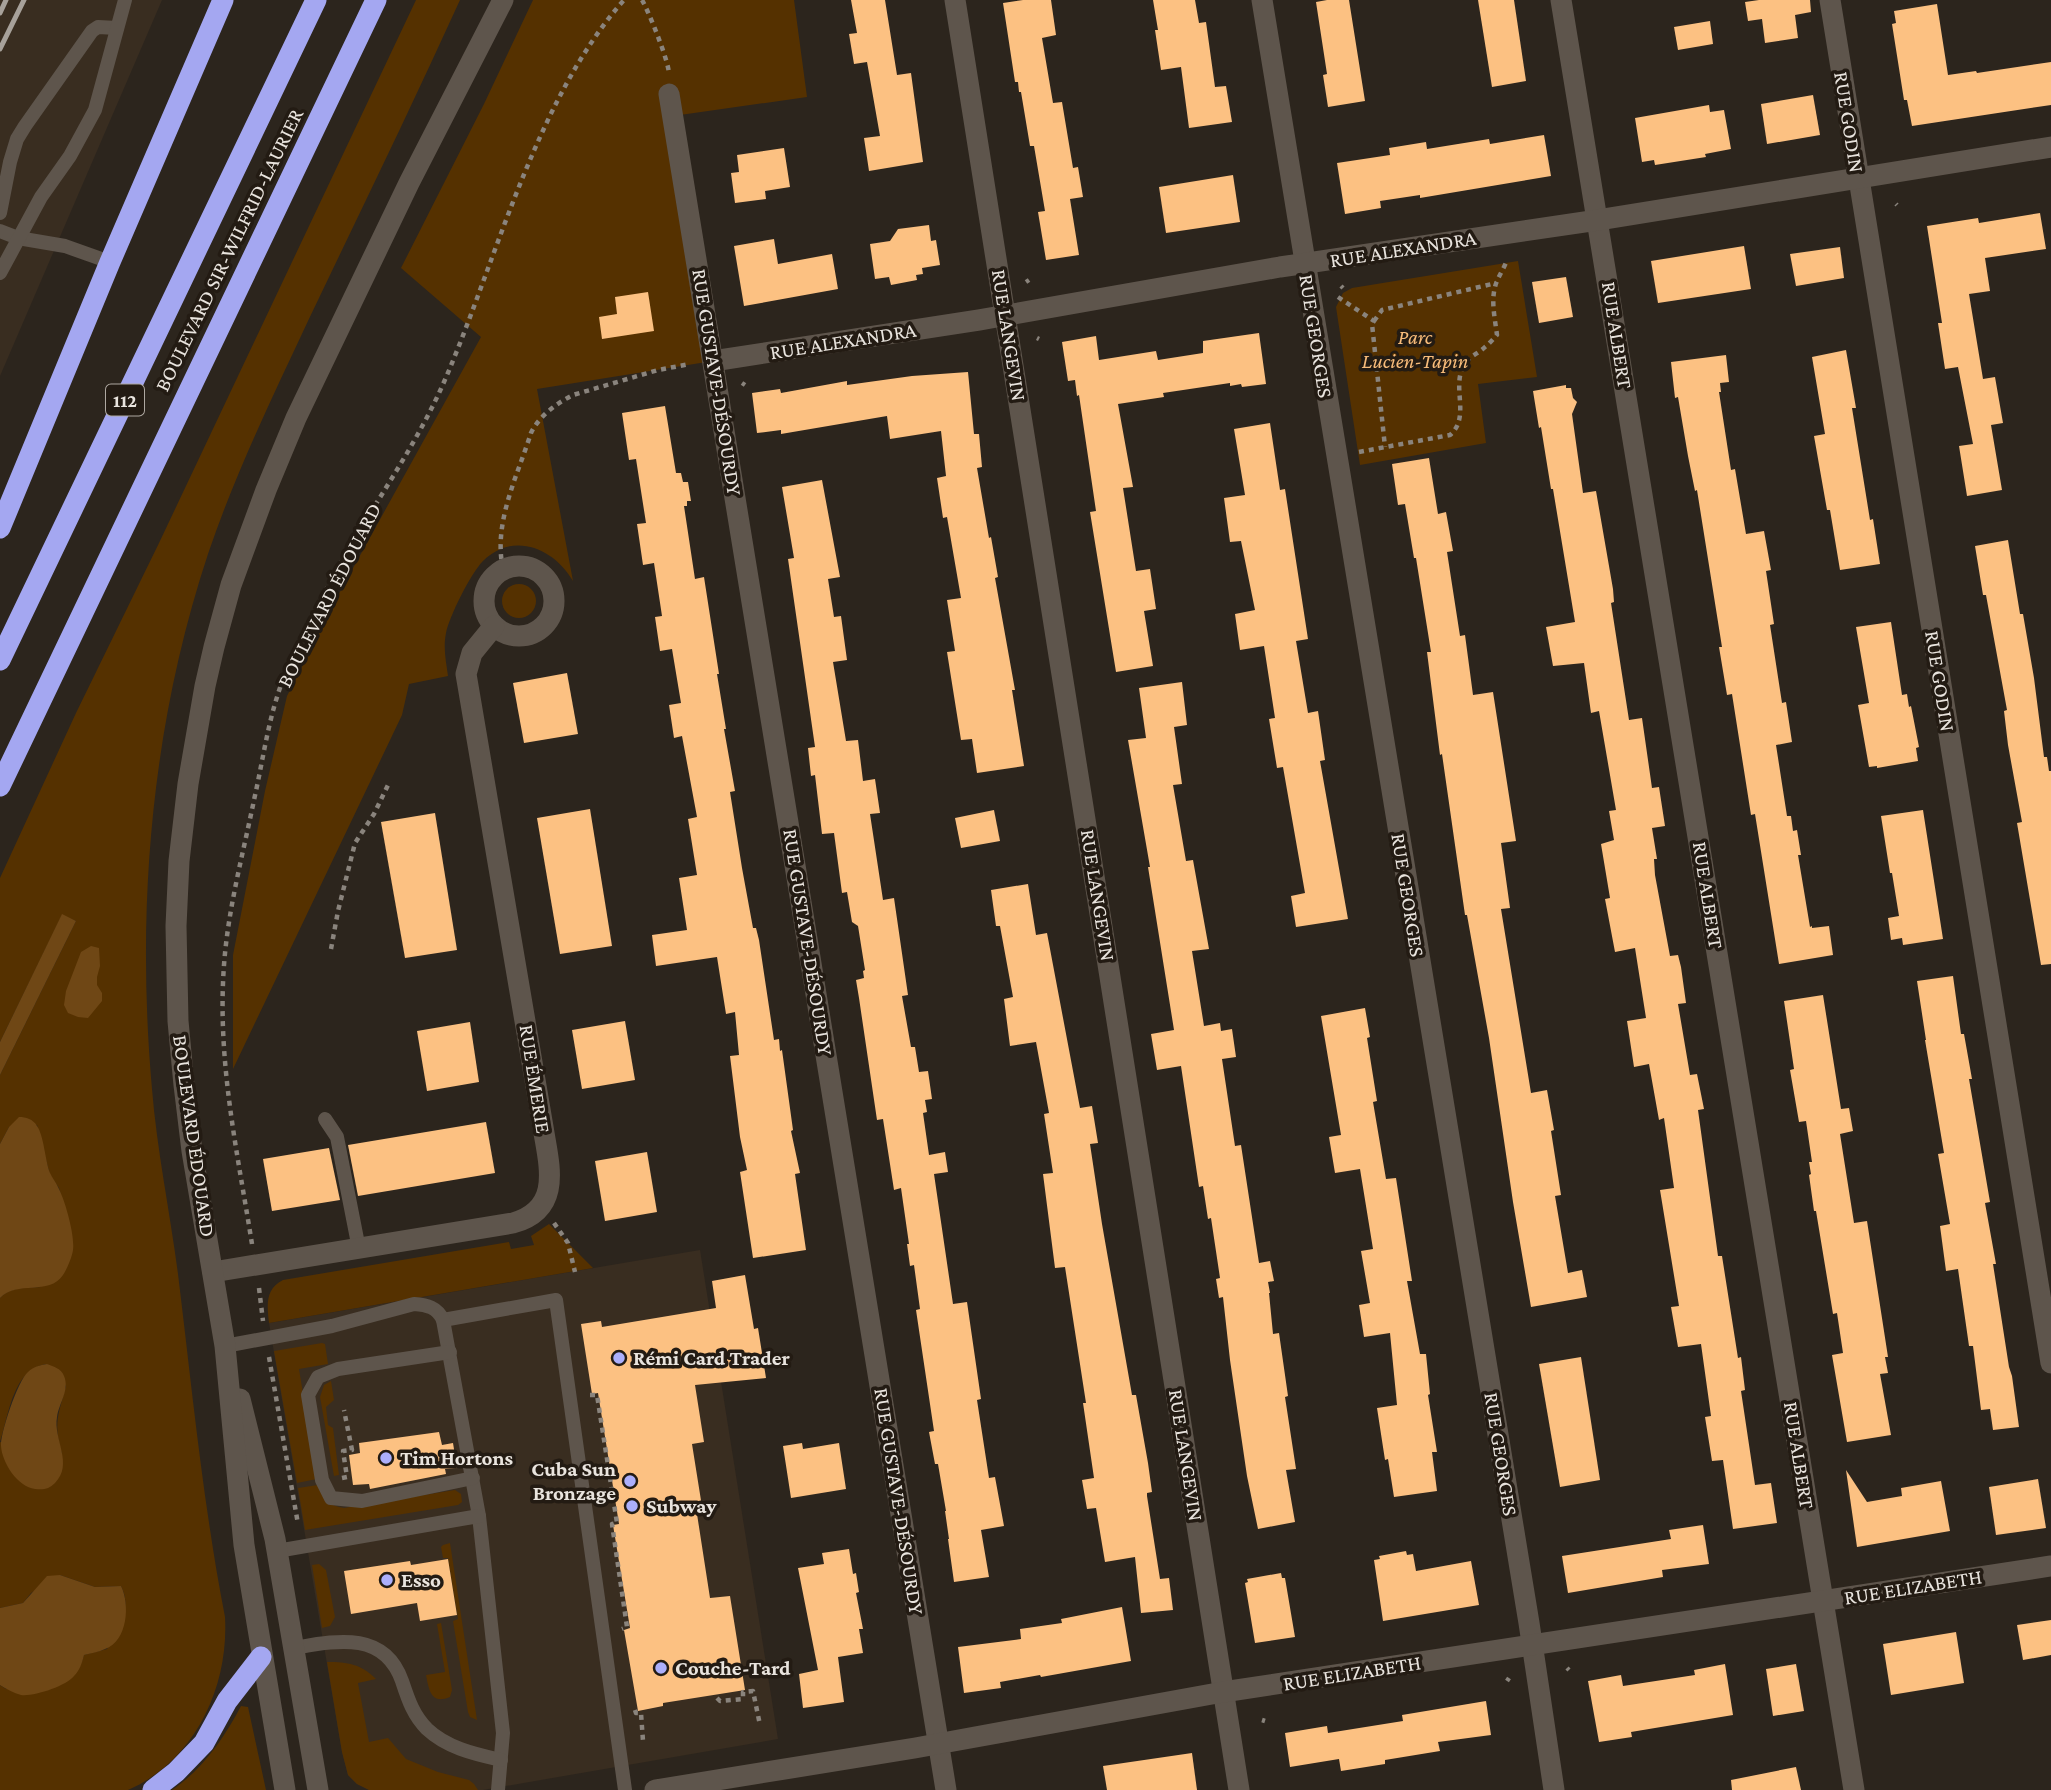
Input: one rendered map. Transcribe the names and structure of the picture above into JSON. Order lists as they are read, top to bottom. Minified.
{"streets":{"highway":["BOULEVARD SIR-WILFRID-LAURIER","112"],"street":["RUE GODIN","RUE ALEXANDRA","RUE LANGEVIN","RUE ALBERT","RUE GEORGES","RUE GUSTAVE-DÉSOURDY","BOULEVARD ÉDOUARD","RUE ÉMERIE","RUE ELIZABETH"]},"crossings":[["RUE GODIN","RUE ALEXANDRA"],["RUE ALEXANDRA","RUE LANGEVIN"],["RUE ALEXANDRA","RUE ALBERT"],["RUE ALEXANDRA","RUE GEORGES"],["RUE ALEXANDRA","RUE GUSTAVE-DÉSOURDY"],["RUE LANGEVIN","RUE ELIZABETH"],["RUE ALBERT","RUE ELIZABETH"],["RUE GEORGES","RUE ELIZABETH"],["RUE GUSTAVE-DÉSOURDY","RUE ELIZABETH"],["BOULEVARD ÉDOUARD","RUE ÉMERIE"]],"parks":["Parc Lucien-Tapin"],"places":["Rémi Card Trader","Tim Hortons","Cuba Sun Bronzage","Subway","Esso","Couche-Tard"]}
